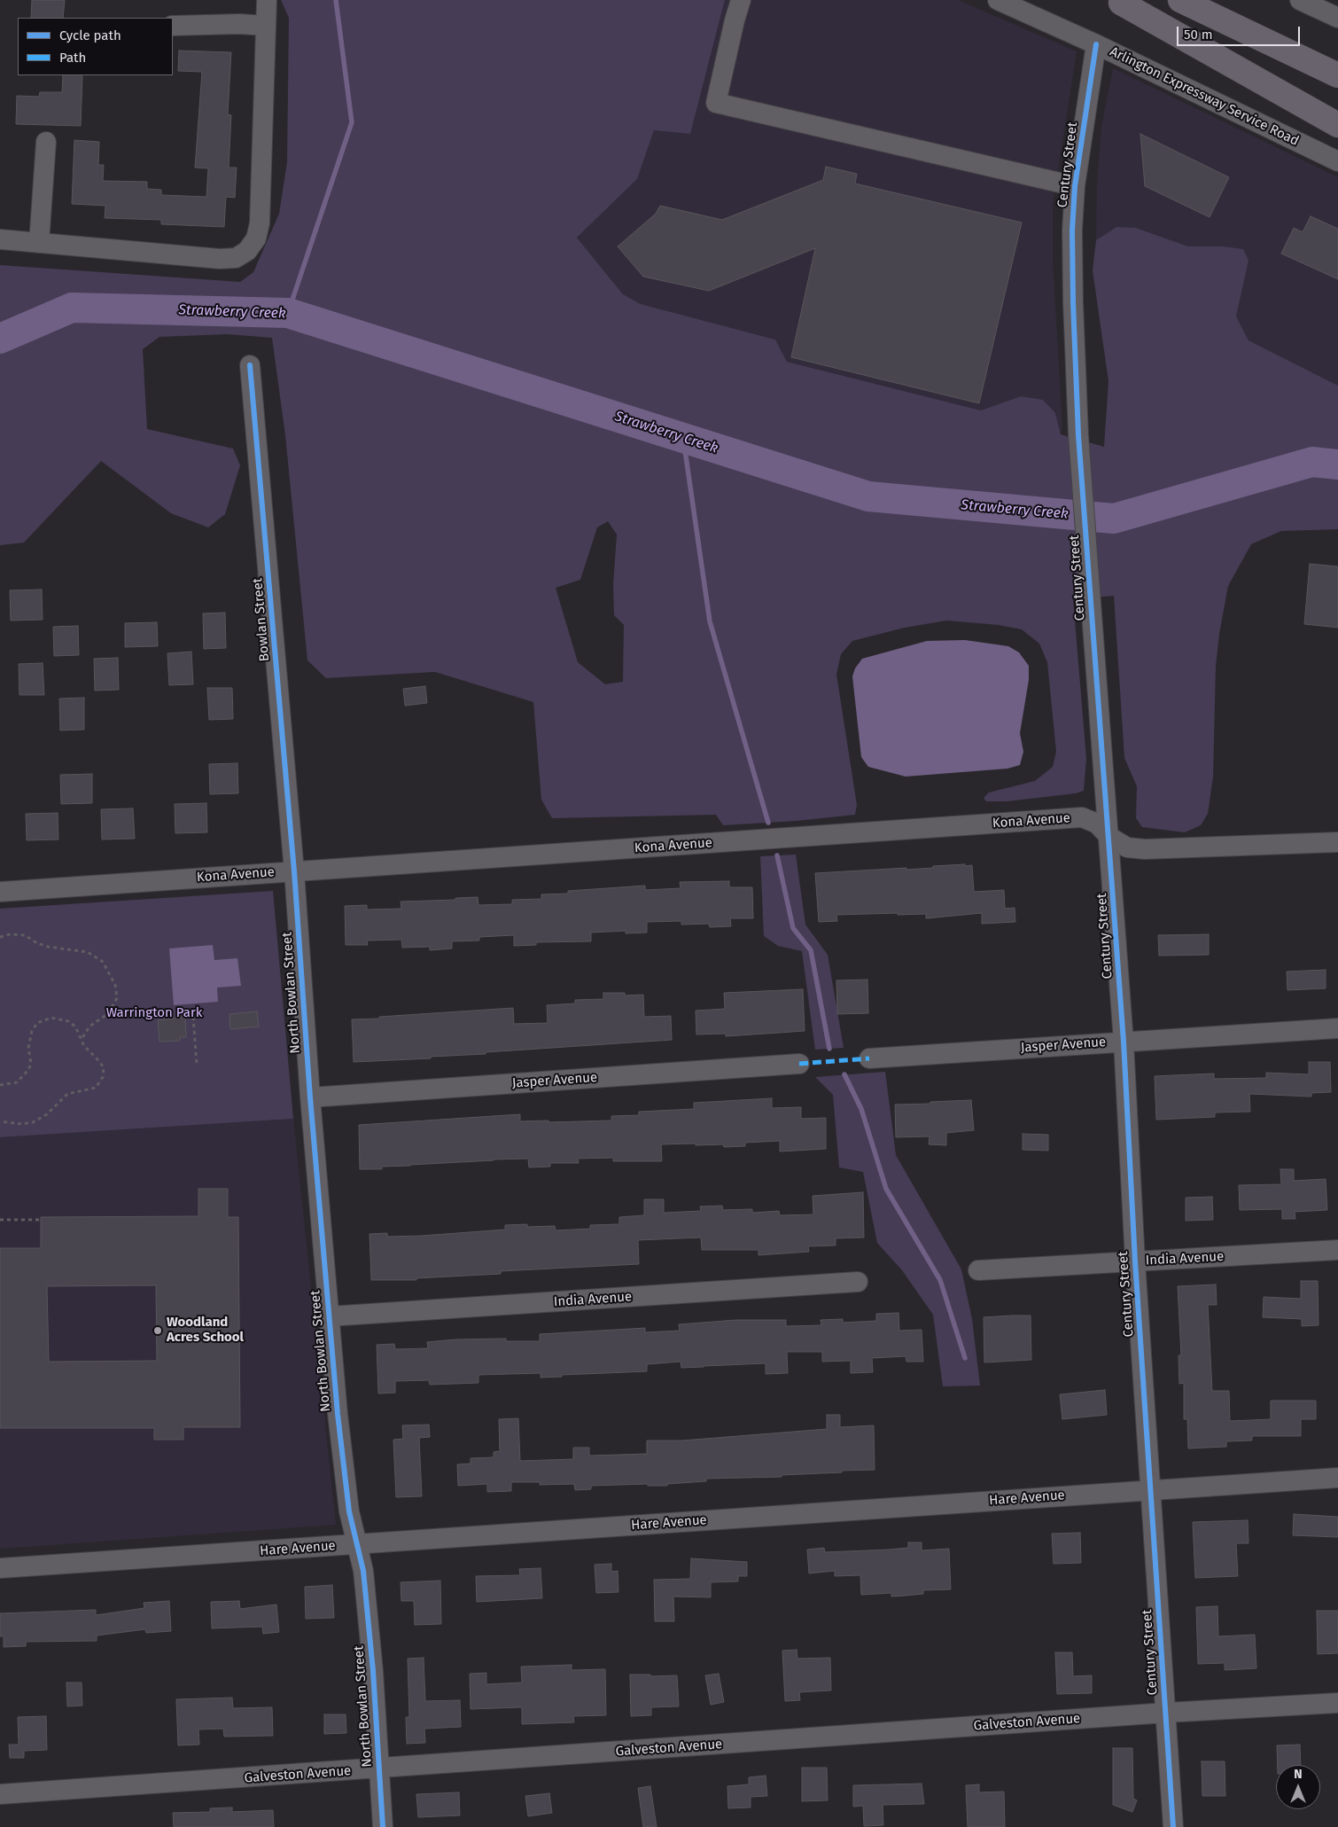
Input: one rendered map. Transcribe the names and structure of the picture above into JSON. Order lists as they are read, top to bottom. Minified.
{"streets":{"street":["Arlington Expressway Service Road","Century Street","Bowlan Street","Kona Avenue","North Bowlan Street","Jasper Avenue","India Avenue","Hare Avenue","Galveston Avenue"]},"crossings":[["Arlington Expressway Service Road","Century Street"],["Century Street","Kona Avenue"],["Century Street","Jasper Avenue"],["Century Street","India Avenue"],["Century Street","Hare Avenue"],["Century Street","Galveston Avenue"],["Bowlan Street","Kona Avenue"],["Bowlan Street","North Bowlan Street"],["Kona Avenue","North Bowlan Street"],["North Bowlan Street","Jasper Avenue"],["North Bowlan Street","India Avenue"],["North Bowlan Street","Hare Avenue"],["North Bowlan Street","Galveston Avenue"]],"water":["Strawberry Creek"],"parks":["Warrington Park"],"places":["Woodland Acres School"],"legend":["Cycle path","Path"],"scale_bar":"50 m","north":"top"}
